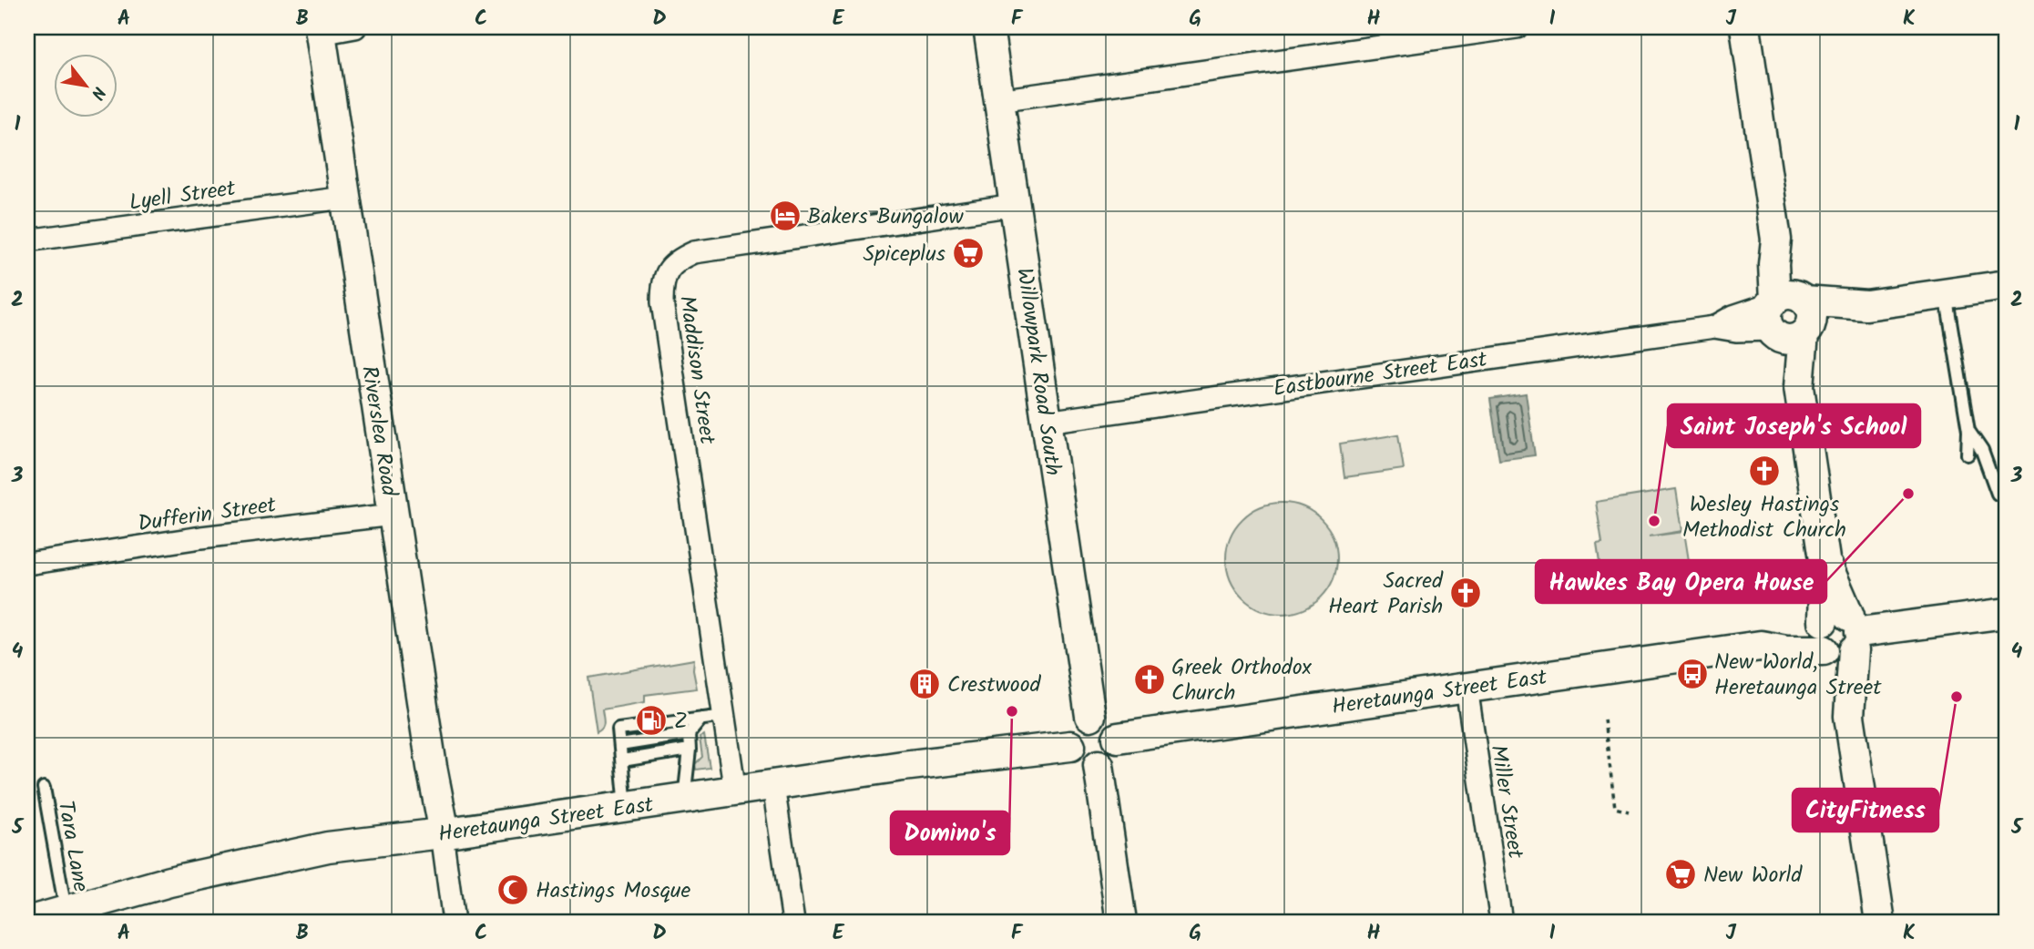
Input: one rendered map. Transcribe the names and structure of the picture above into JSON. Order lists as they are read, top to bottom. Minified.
{"streets":{"main road":["Willowpark Road South","Eastbourne Street East","Riverslea Road","Heretaunga Street East"],"street":["Lyell Street","Maddison Street","Dufferin Street","Miller Street"],"lane":["Tara Lane"]},"crossings":[["Lyell Street","Riverslea Road"],["Maddison Street","Willowpark Road South"],["Maddison Street","Heretaunga Street East"],["Willowpark Road South","Eastbourne Street East"],["Willowpark Road South","Heretaunga Street East"],["Riverslea Road","Dufferin Street"],["Riverslea Road","Heretaunga Street East"],["Heretaunga Street East","Miller Street"],["Heretaunga Street East","Tara Lane"]],"places":{"hotel":["Bakers Bungalow"],"supermarket":["Spiceplus","New World"],"church":["Wesley Hastings Methodist Church","Sacred Heart Parish","Greek Orthodox Church"],"other":["Hawkes Bay Opera House","Saint Joseph's School","CityFitness","Domino's"],"bus stop":["New World, Heretaunga Street"],"building":["Crestwood"],"fuel station":["Z"],"mosque":["Hastings Mosque"]},"north":"bottom right","grid":{"columns":["A","B","C","D","E","F","G","H","I","J","K"],"rows":["1","2","3","4","5"]}}
